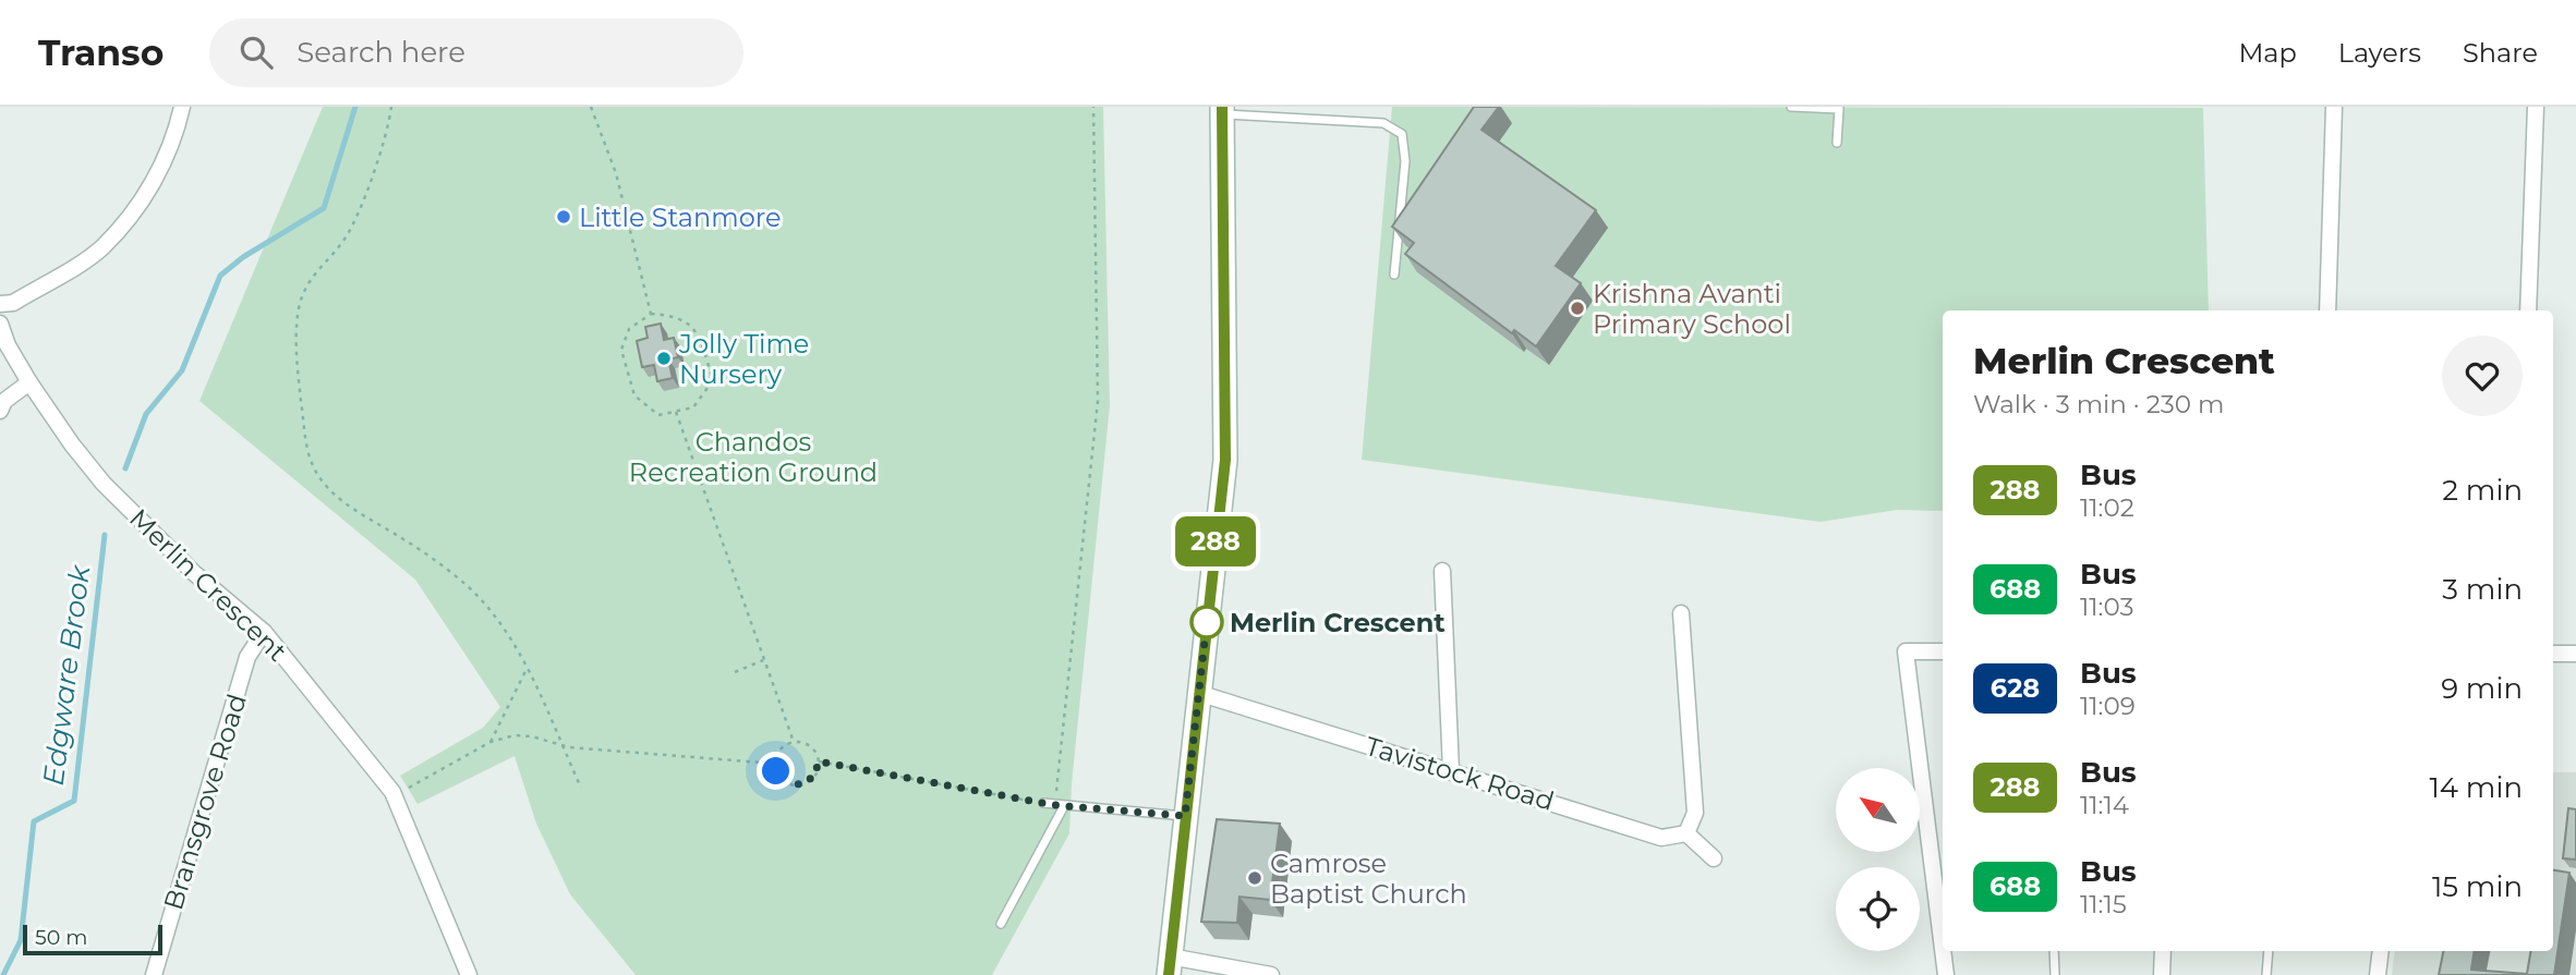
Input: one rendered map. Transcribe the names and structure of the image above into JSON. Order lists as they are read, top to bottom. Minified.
{"streets":{"street":["Merlin Crescent","Tavistock Road","Bransgrove Road"]},"crossings":[["Merlin Crescent","Bransgrove Road"]],"water":["Edgware Brook"],"parks":["Chandos Recreation Ground"],"places":["Little Stanmore","Krishna Avanti Primary School","Jolly Time Nursery","Merlin Crescent","Camrose Baptist Church"],"lines":["bus line 288"],"scale_bar":"50 m","north":"top left","page":{"header":"Transo","search":"Search here","nav":["Map","Layers","Share"],"on_map":"288","heading":["Merlin Crescent","Walk · 3 min · 230 m"],"list":[{"mark":"288","name":"Bus","note":"11:02","value":"2 min"},{"mark":"688","name":"Bus","note":"11:03","value":"3 min"},{"mark":"628","name":"Bus","note":"11:09","value":"9 min"},{"mark":"288","name":"Bus","note":"11:14","value":"14 min"},{"mark":"688","name":"Bus","note":"11:15","value":"15 min"}],"scale":"50 m"}}
